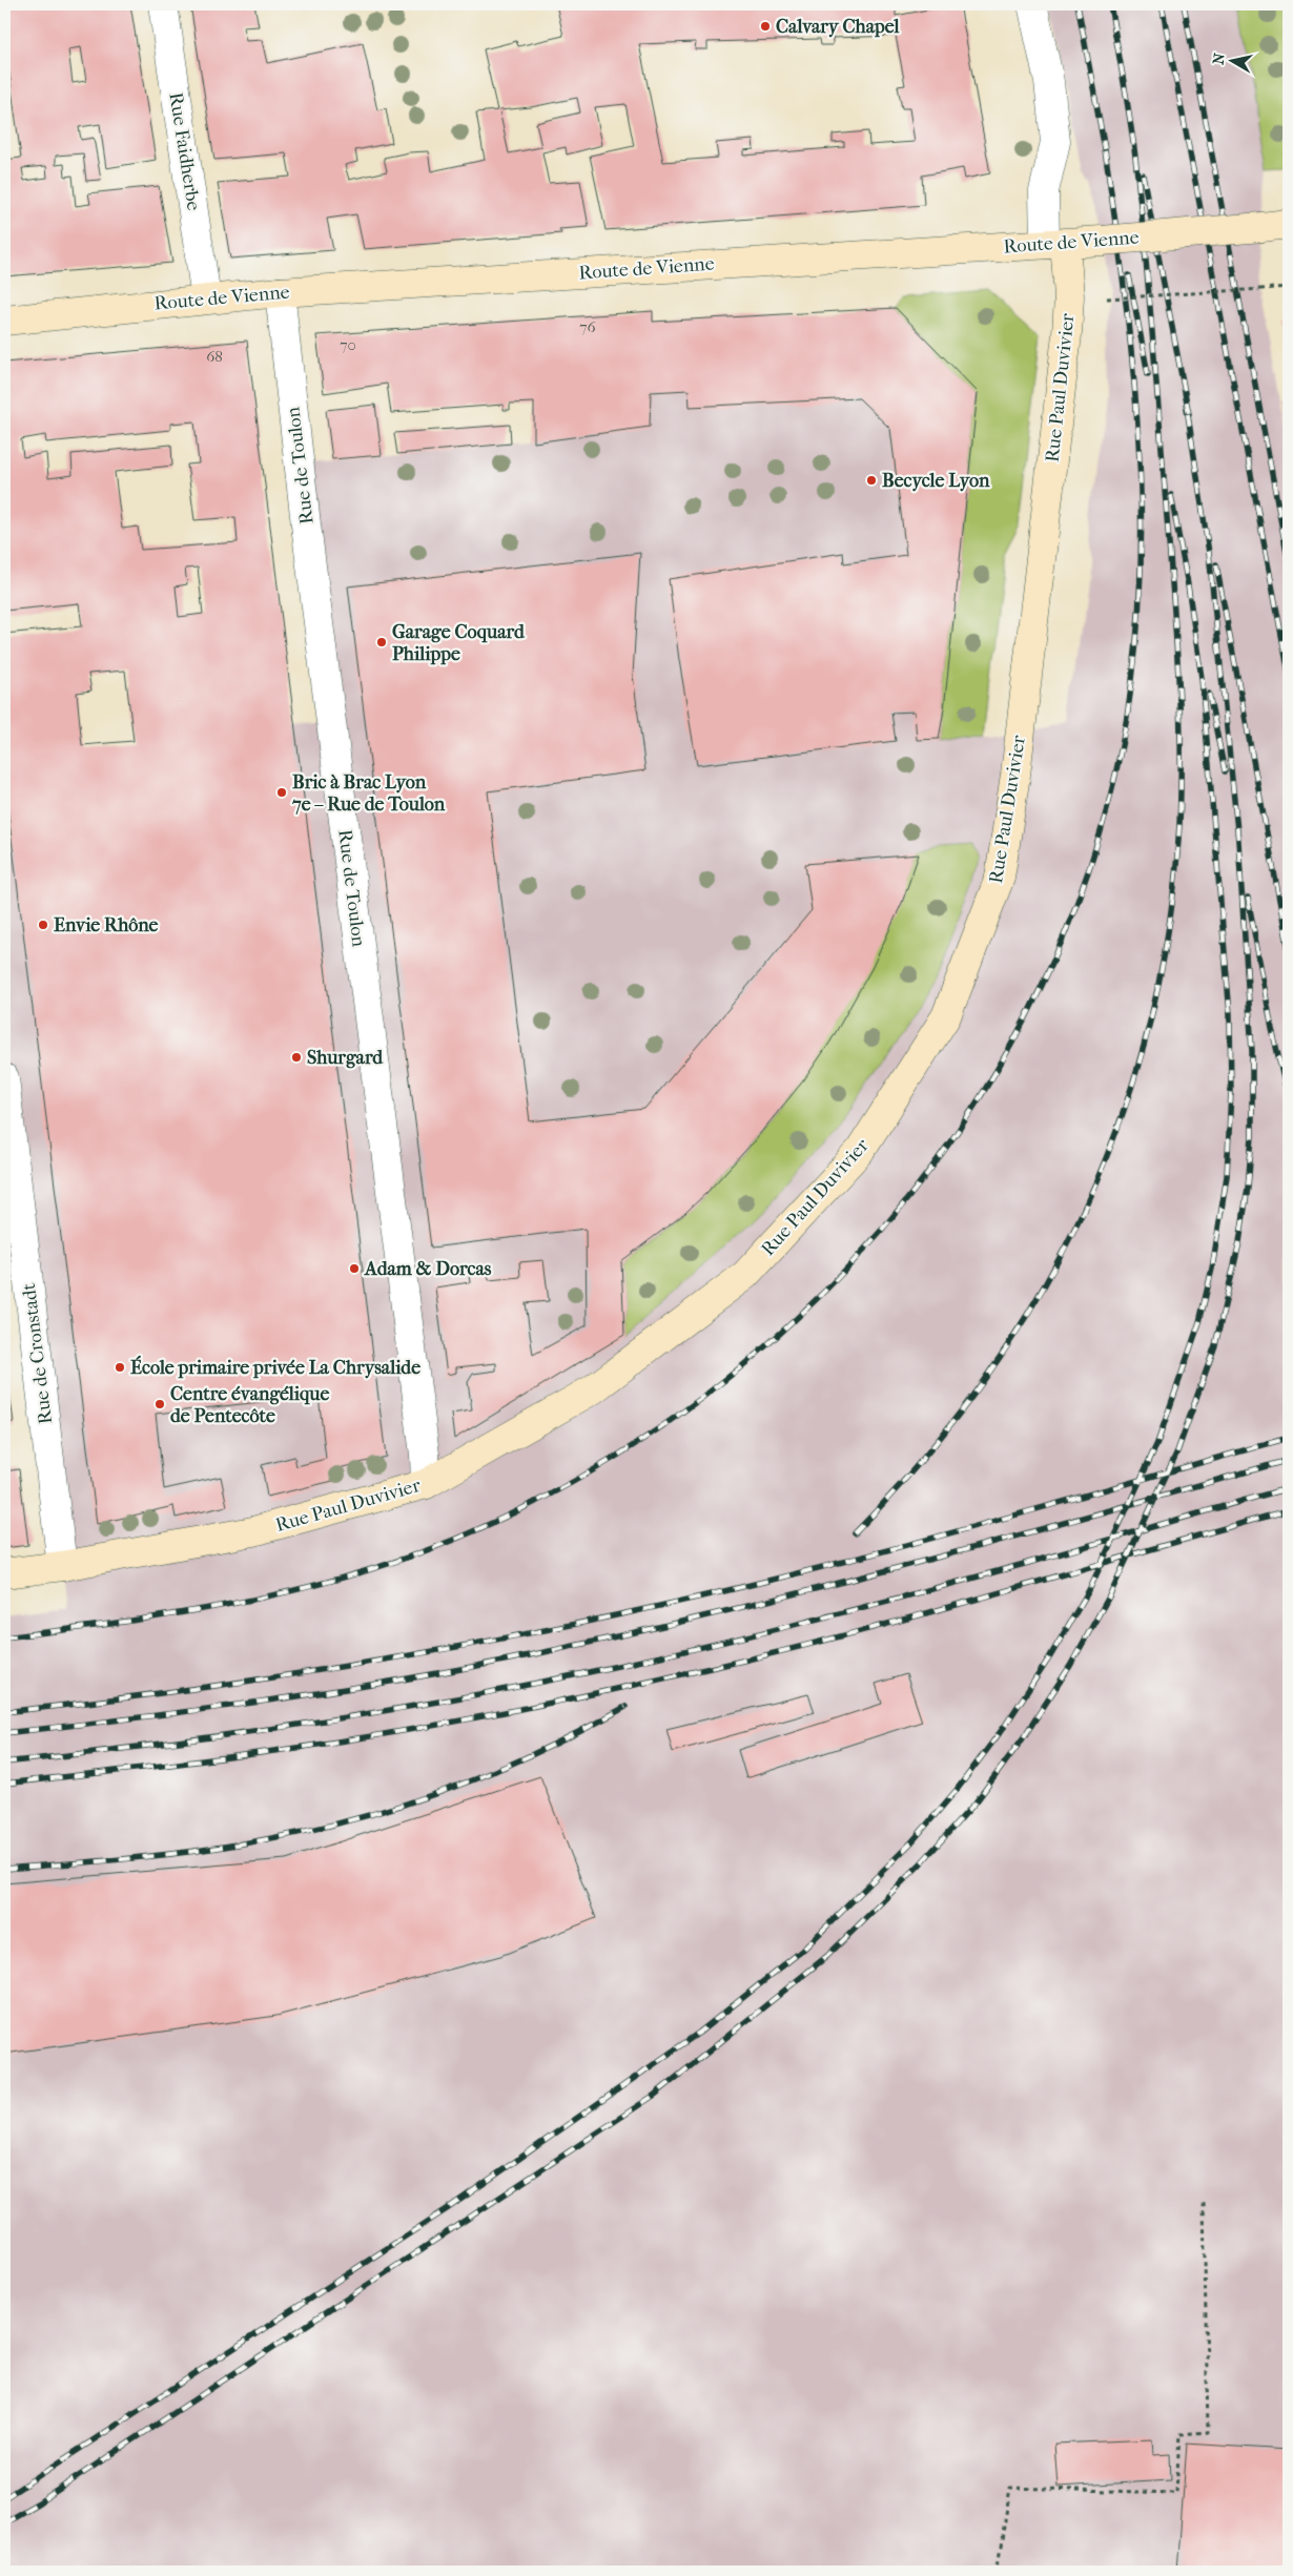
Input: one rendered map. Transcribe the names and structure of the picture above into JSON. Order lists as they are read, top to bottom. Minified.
{"streets":{"main road":["Route de Vienne","Rue Paul Duvivier"],"street":["Rue Faidherbe","Rue de Toulon","Rue de Cronstadt"]},"crossings":[["Rue Faidherbe","Route de Vienne"],["Route de Vienne","Rue Paul Duvivier"],["Route de Vienne","Rue de Toulon"],["Rue Paul Duvivier","Rue de Toulon"],["Rue Paul Duvivier","Rue de Cronstadt"]],"places":["Calvary Chapel","Becycle Lyon","Garage Coquard Philippe","Bric à Brac Lyon 7e – Rue de Toulon","Envie Rhône","Shurgard","Adam & Dorcas","École primaire privée La Chrysalide","Centre évangélique de Pentecôte"],"house_numbers":["76","70","68"],"north":"left"}
